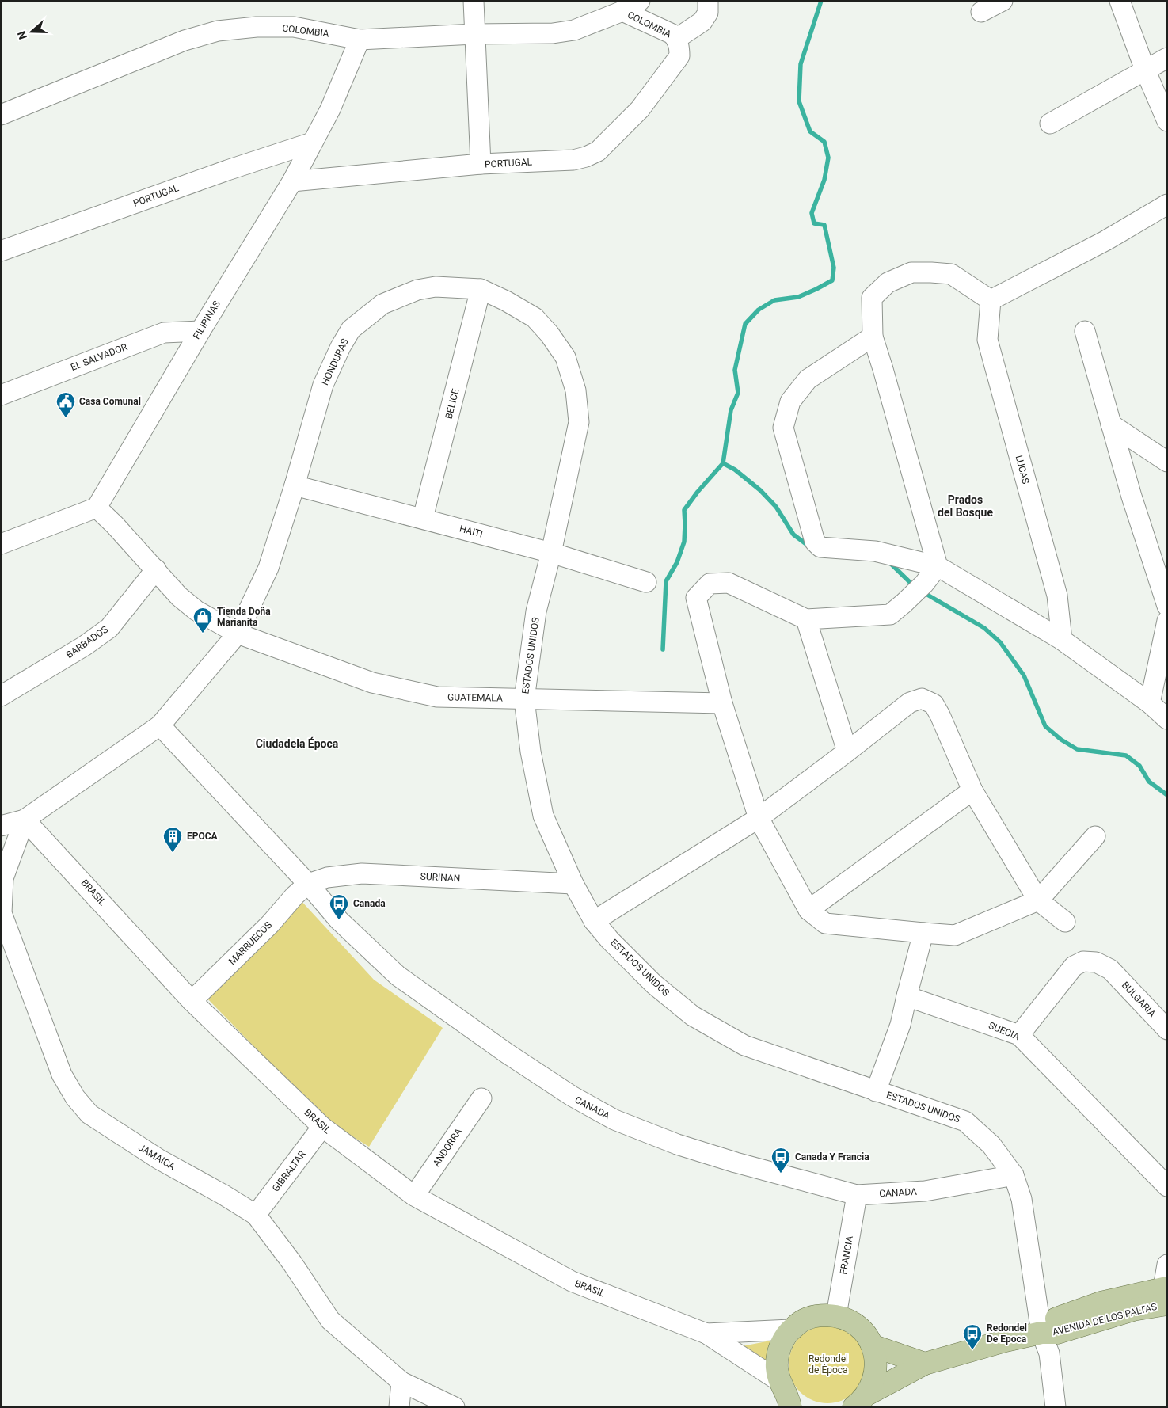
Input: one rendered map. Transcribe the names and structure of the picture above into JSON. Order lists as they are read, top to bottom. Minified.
{"streets":{"main road":["AVENIDA DE LOS PALTAS"],"street":["COLOMBIA","PORTUGAL","FILIPINAS","EL SALVADOR","HONDURAS","BELICE","LUCAS","HAITI","BARBADOS","ESTADOS UNIDOS","GUATEMALA","SURINAN","BRASIL","MARRUECOS","BULGARIA","SUECIA","CANADA","ANDORRA","JAMAICA","GIBRALTAR","FRANCIA"]},"crossings":[["COLOMBIA","PORTUGAL"],["COLOMBIA","FILIPINAS"],["PORTUGAL","FILIPINAS"],["FILIPINAS","EL SALVADOR"],["FILIPINAS","GUATEMALA"],["HONDURAS","BELICE"],["HONDURAS","HAITI"],["HONDURAS","ESTADOS UNIDOS"],["HONDURAS","GUATEMALA"],["HONDURAS","BRASIL"],["HONDURAS","CANADA"],["HONDURAS","JAMAICA"],["BELICE","HAITI"],["HAITI","ESTADOS UNIDOS"],["BARBADOS","GUATEMALA"],["ESTADOS UNIDOS","GUATEMALA"],["ESTADOS UNIDOS","SURINAN"],["ESTADOS UNIDOS","CANADA"],["ESTADOS UNIDOS","AVENIDA DE LOS PALTAS"],["SURINAN","MARRUECOS"],["SURINAN","CANADA"],["BRASIL","MARRUECOS"],["BRASIL","ANDORRA"],["BRASIL","JAMAICA"],["BRASIL","GIBRALTAR"],["MARRUECOS","CANADA"],["BULGARIA","SUECIA"],["CANADA","FRANCIA"],["JAMAICA","GIBRALTAR"]],"districts":["Prados del Bosque","Ciudadela Época"],"parks":["Redondel de Época"],"places":{"public building":["Casa Comunal"],"shop":["Tienda Doña Marianita"],"building":["EPOCA"],"bus stop":["Canada","Canada Y Francia","Redondel De Epoca"]},"north":"left"}
